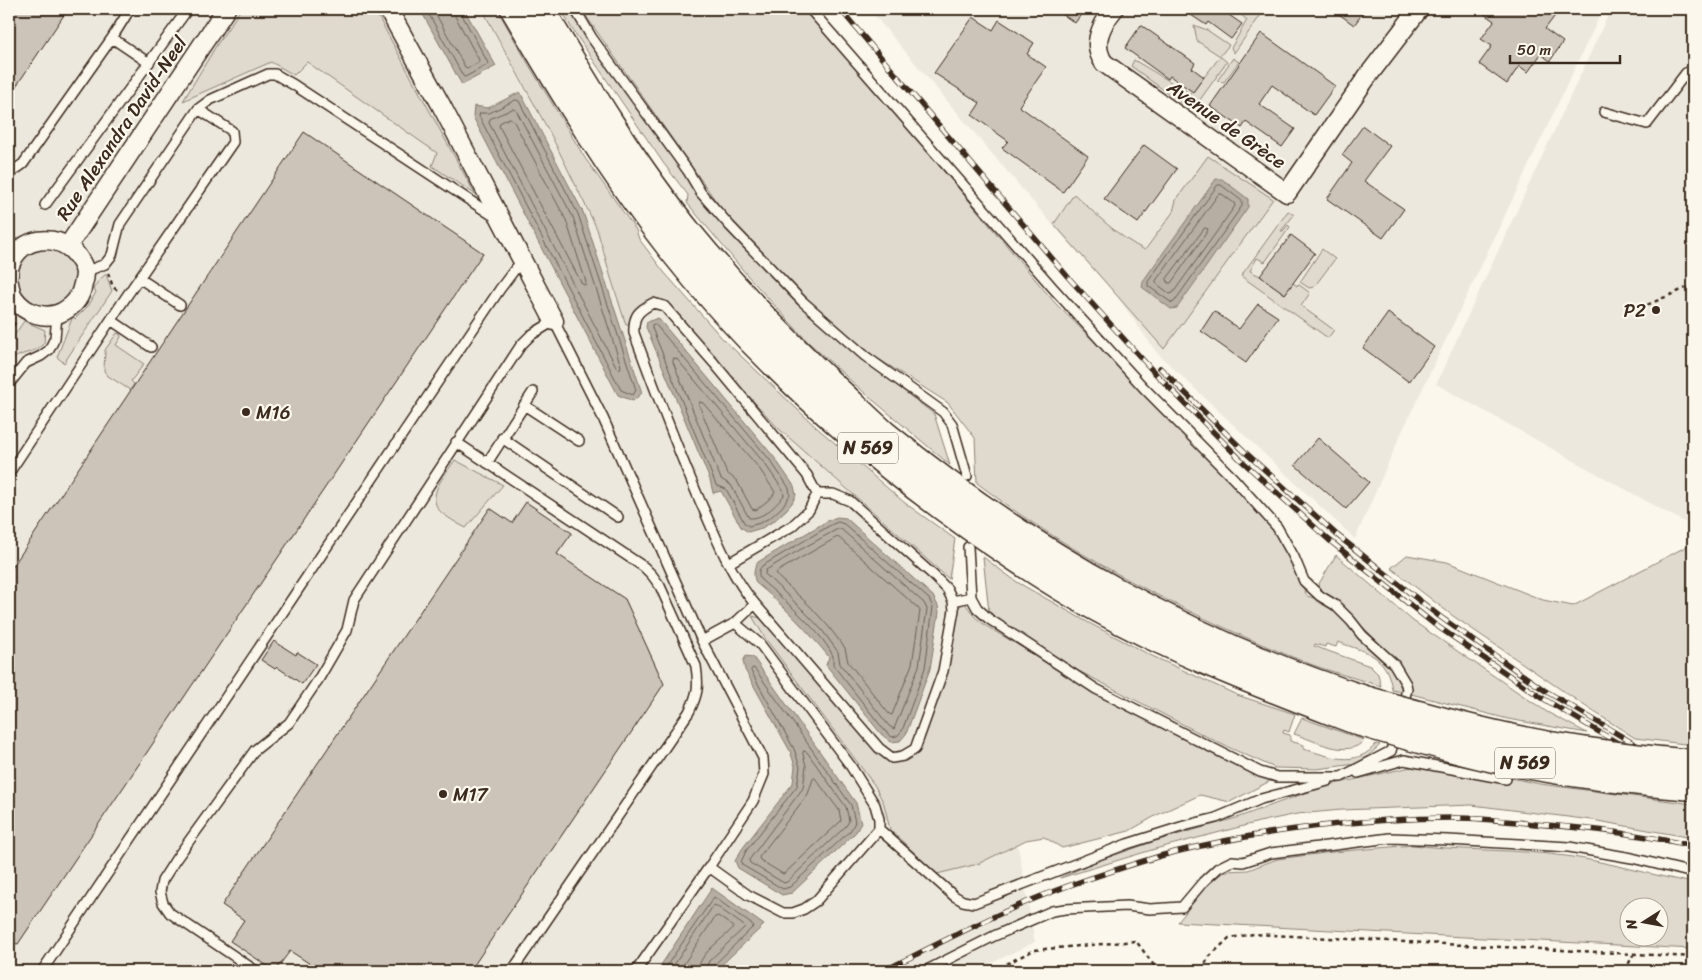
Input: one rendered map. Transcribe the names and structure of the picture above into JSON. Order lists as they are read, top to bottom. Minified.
{"streets":{"highway":["N 569"],"street":["Avenue de Grèce","Rue Alexandra David-Neel"]},"places":["P2","M16","M17"],"scale_bar":"50 m","north":"left"}
